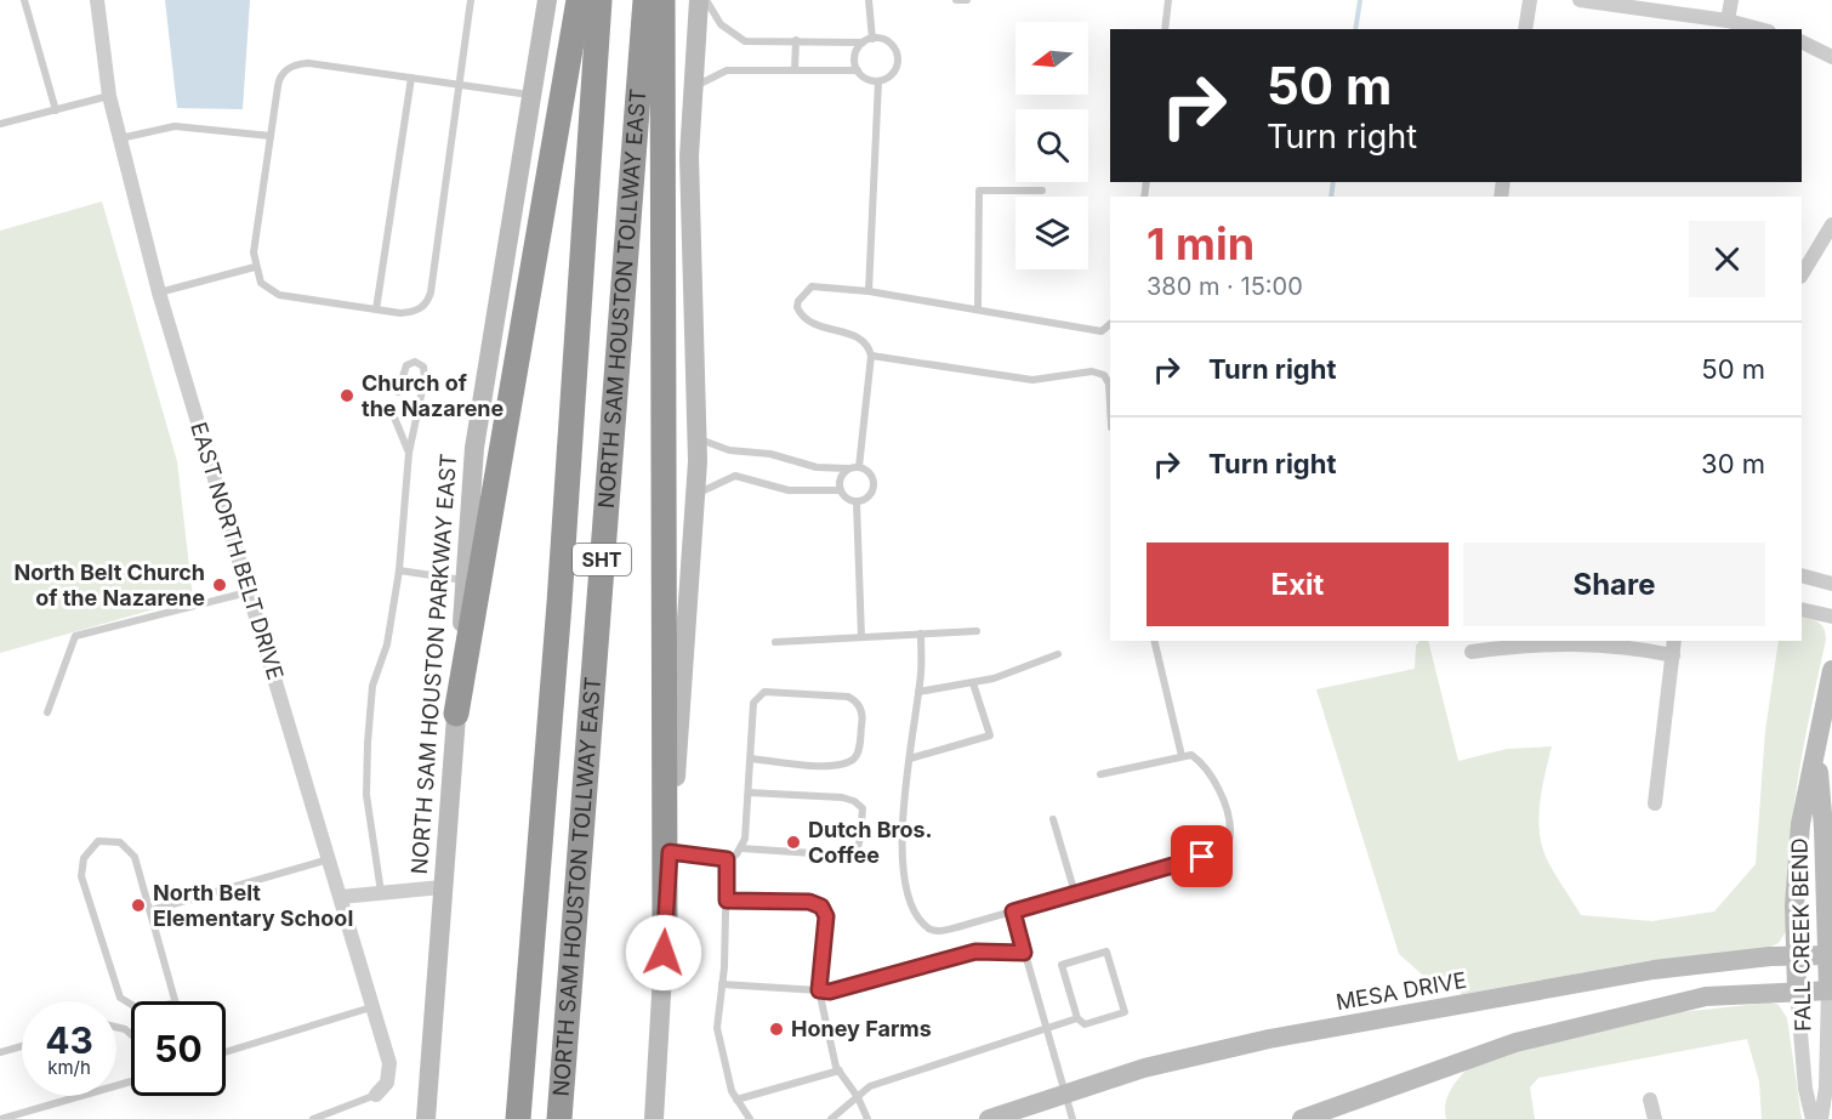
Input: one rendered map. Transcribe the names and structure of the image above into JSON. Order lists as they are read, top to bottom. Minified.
{"streets":{"highway":["NORTH SAM HOUSTON TOLLWAY EAST","SHT"],"main road":["NORTH SAM HOUSTON PARKWAY EAST","FALL CREEK BEND","MESA DRIVE"],"street":["EAST NORTH BELT DRIVE"]},"crossings":[["FALL CREEK BEND","MESA DRIVE"]],"places":["Church of the Nazarene","North Belt Church of the Nazarene","Dutch Bros. Coffee","North Belt Elementary School","Honey Farms"],"north":"left","page":{"turn":["50 m","Turn right"],"heading":["1 min","380 m · 15:00"],"list":[{"name":"Turn right","value":"50 m"},{"name":"Turn right","value":"30 m"}],"buttons":["Exit","Share"],"speed":"43 km/h","limit":"50"}}
